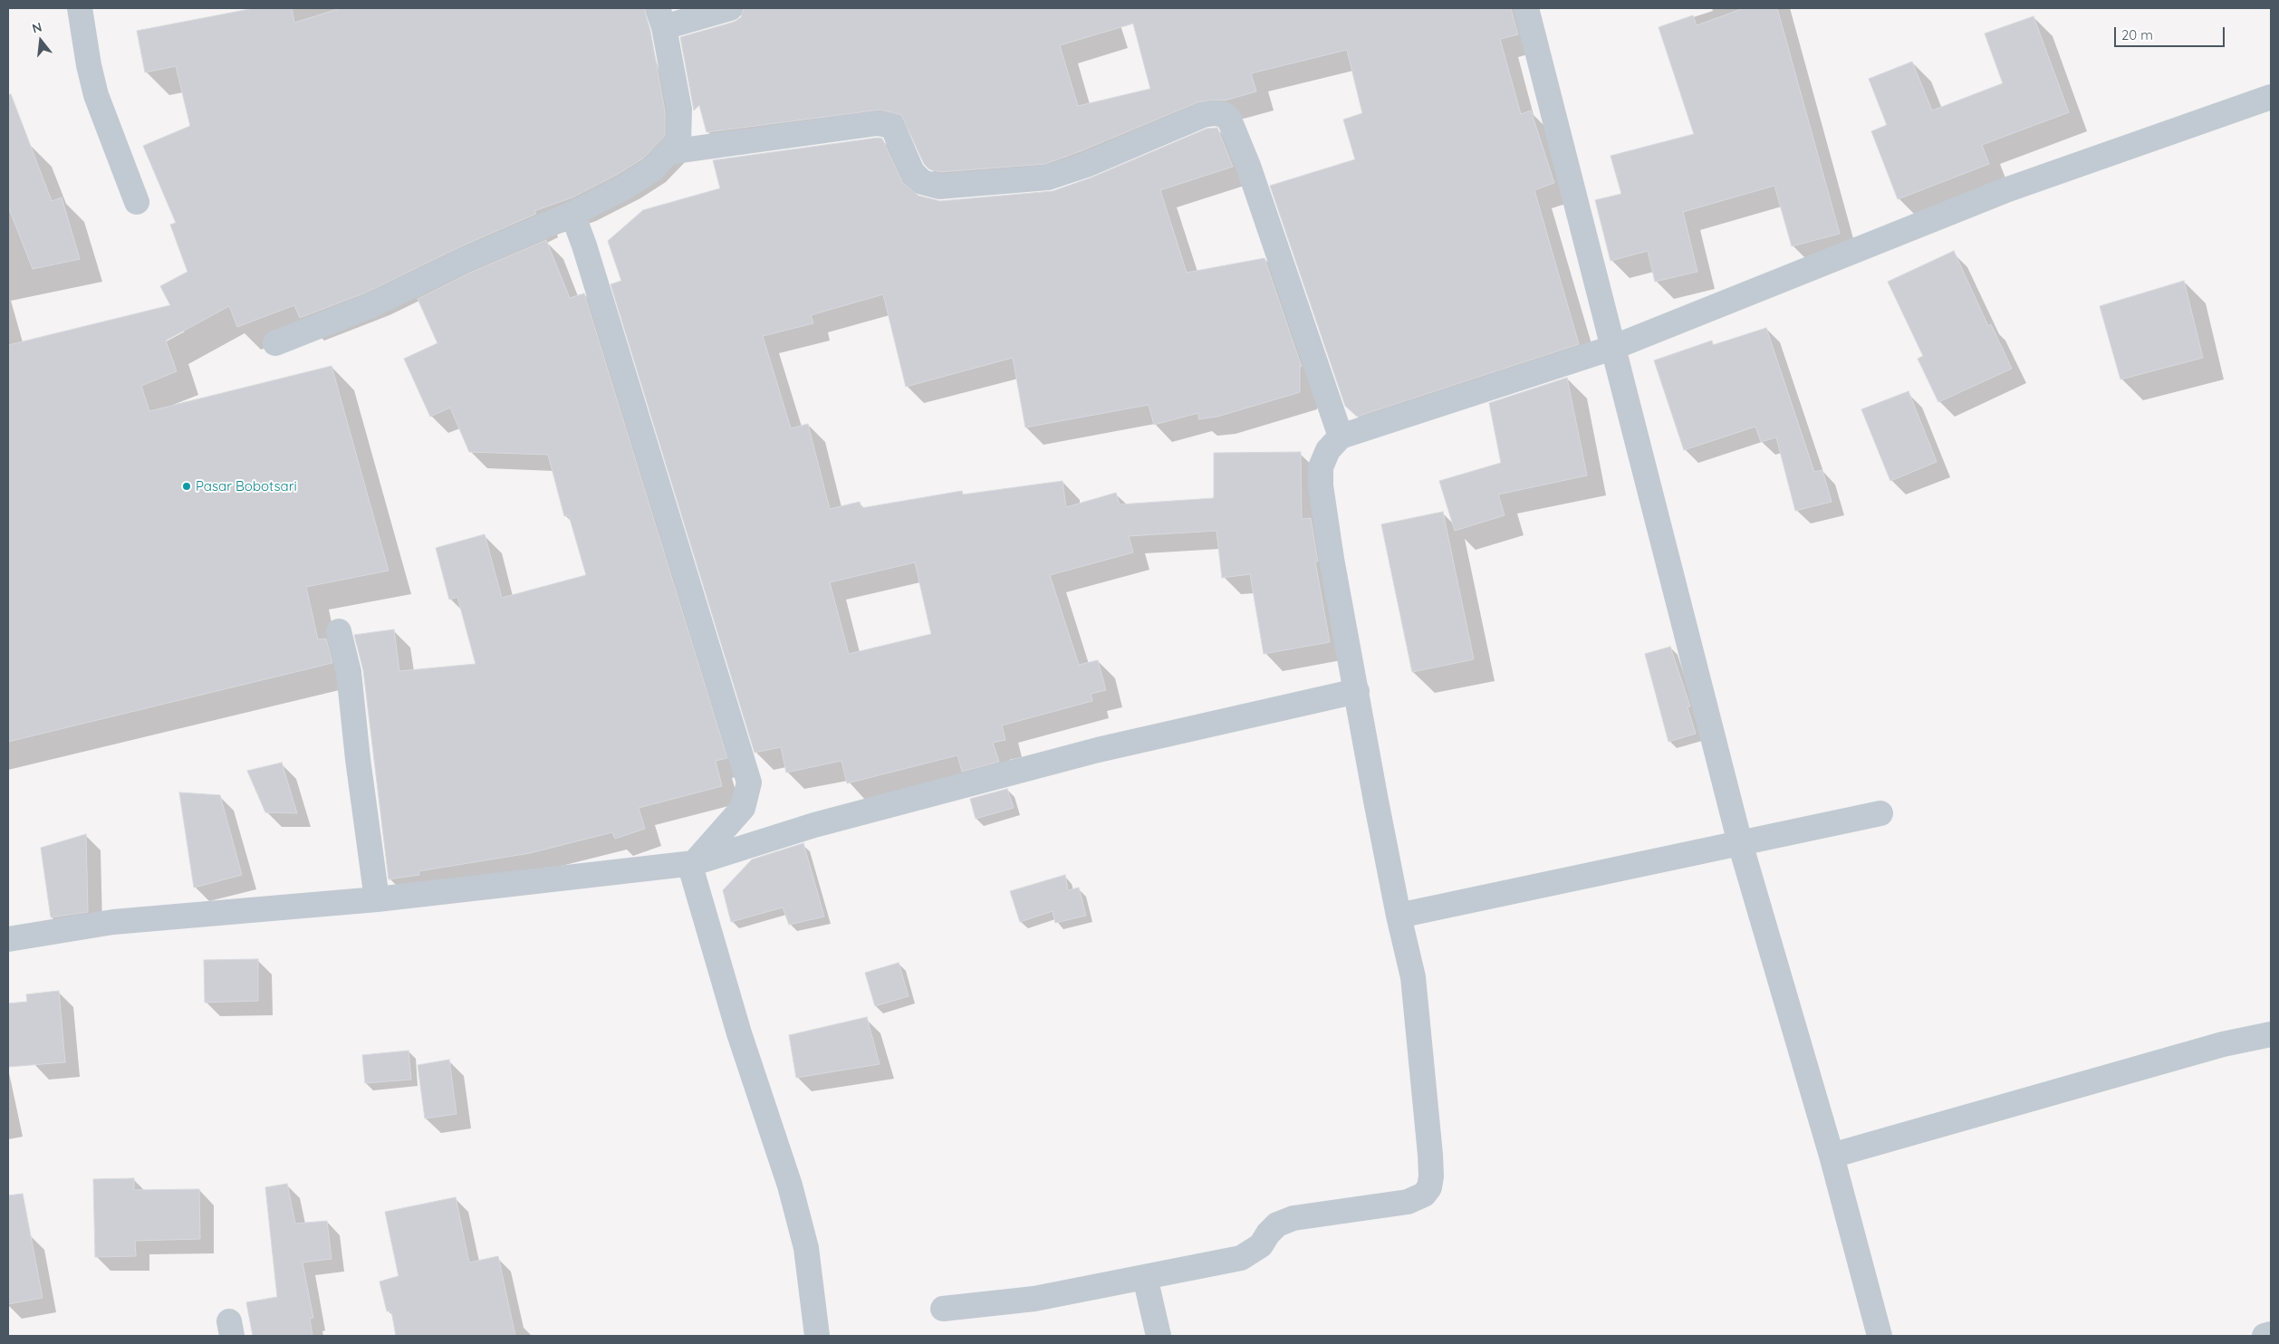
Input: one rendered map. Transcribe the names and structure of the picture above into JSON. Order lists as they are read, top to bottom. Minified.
{"places":["Pasar Bobotsari"],"scale_bar":"20 m","north":"top"}
